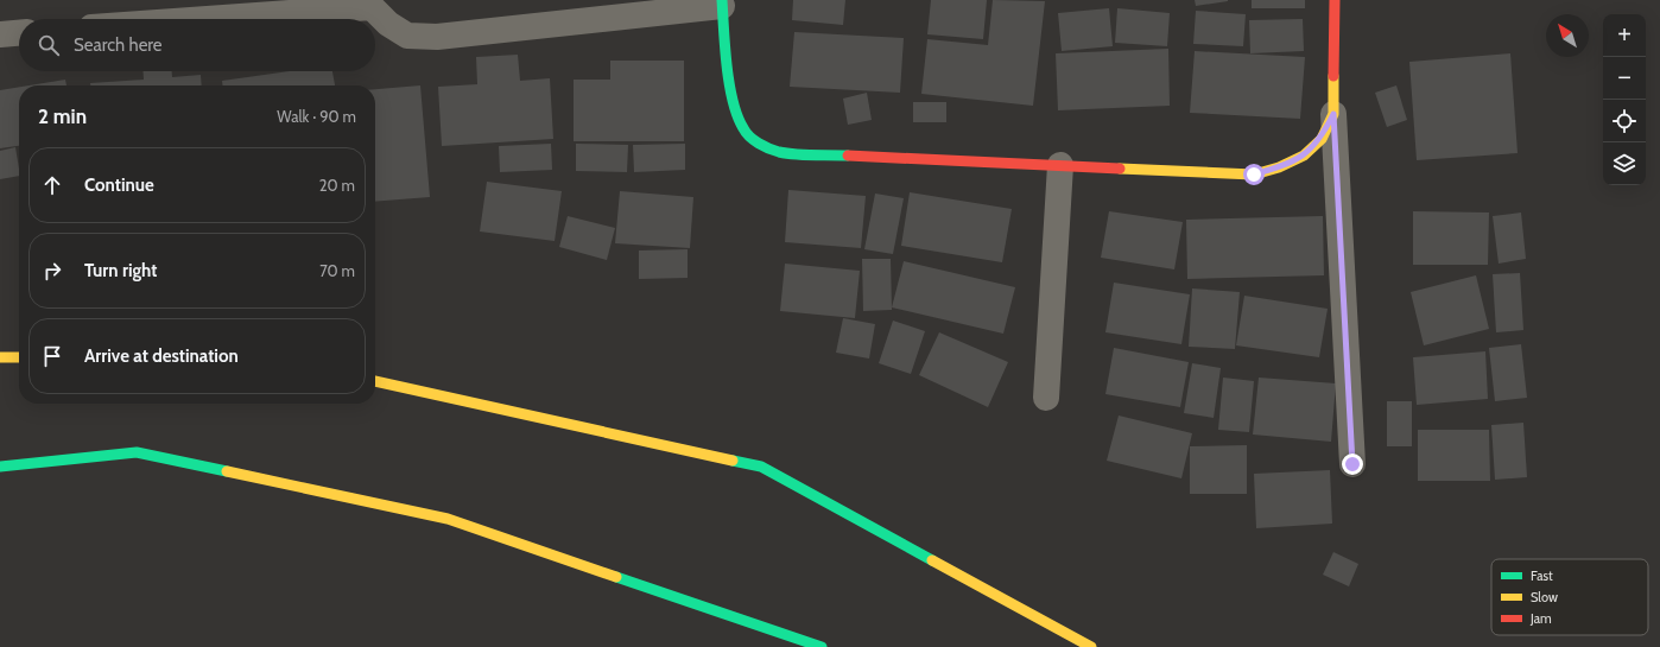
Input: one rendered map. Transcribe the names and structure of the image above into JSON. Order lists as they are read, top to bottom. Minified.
{"legend":["Fast","Slow","Jam"],"north":"top left","page":{"map_buttons":["+","−"],"search":"Search here","heading":["2 min","Walk · 90 m"],"list":[["Continue","20 m"],["Turn right","70 m"],"Arrive at destination"]}}
